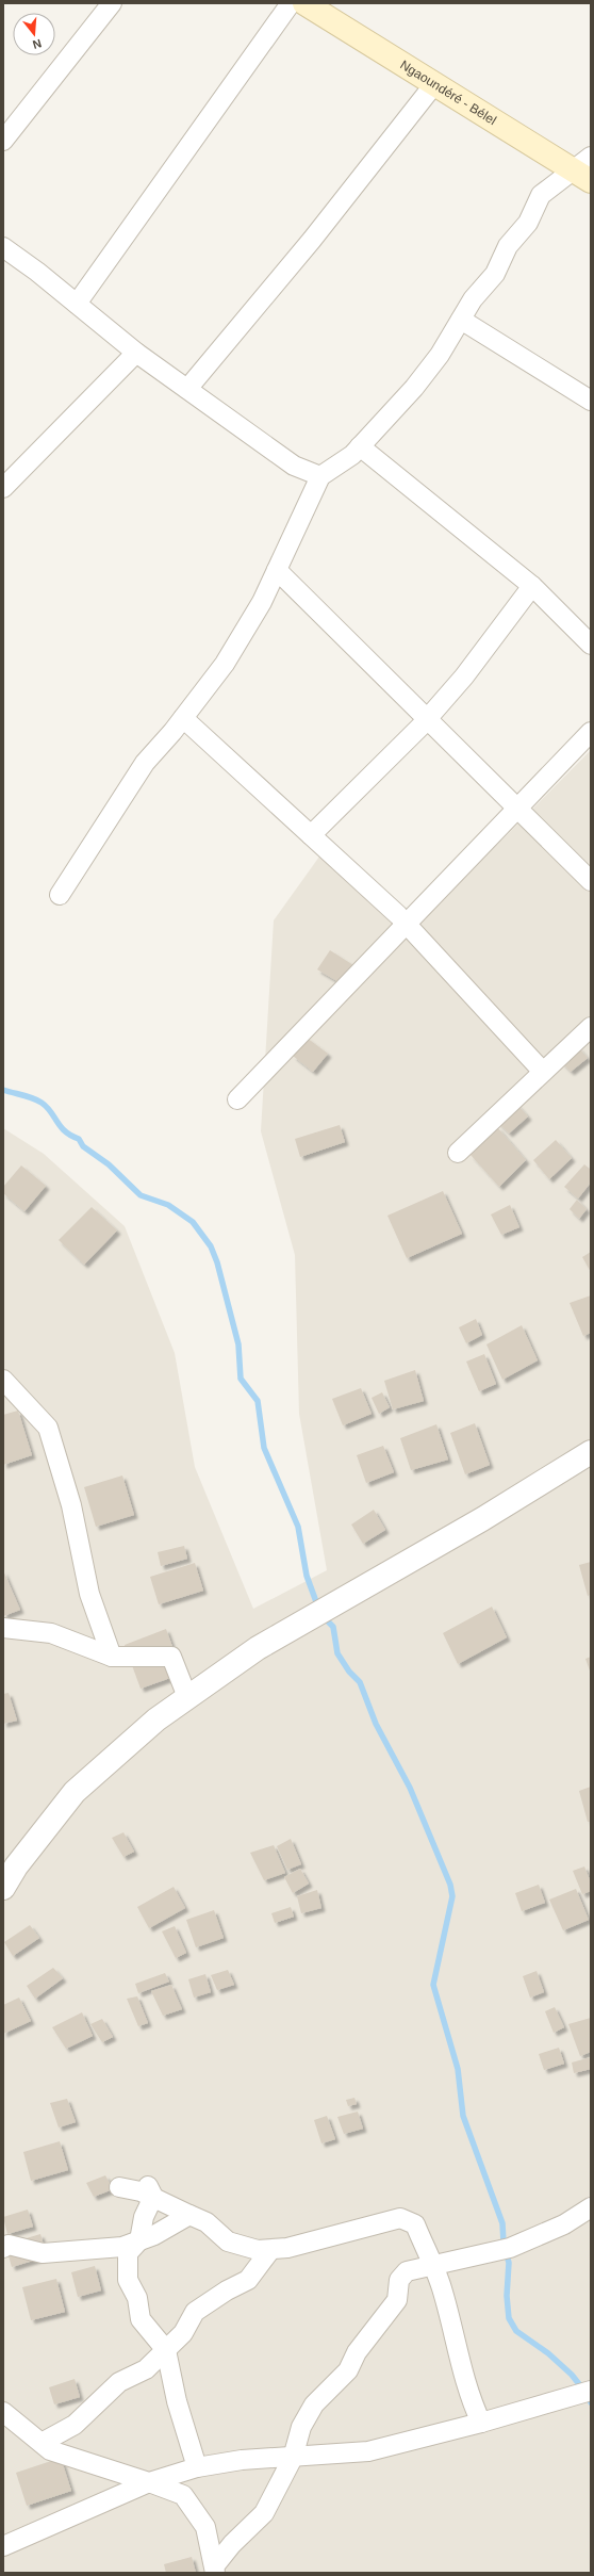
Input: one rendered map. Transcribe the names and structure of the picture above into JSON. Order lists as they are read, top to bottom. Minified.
{"streets":{"main road":["Ngaoundéré - Bélel"]},"north":"bottom"}
